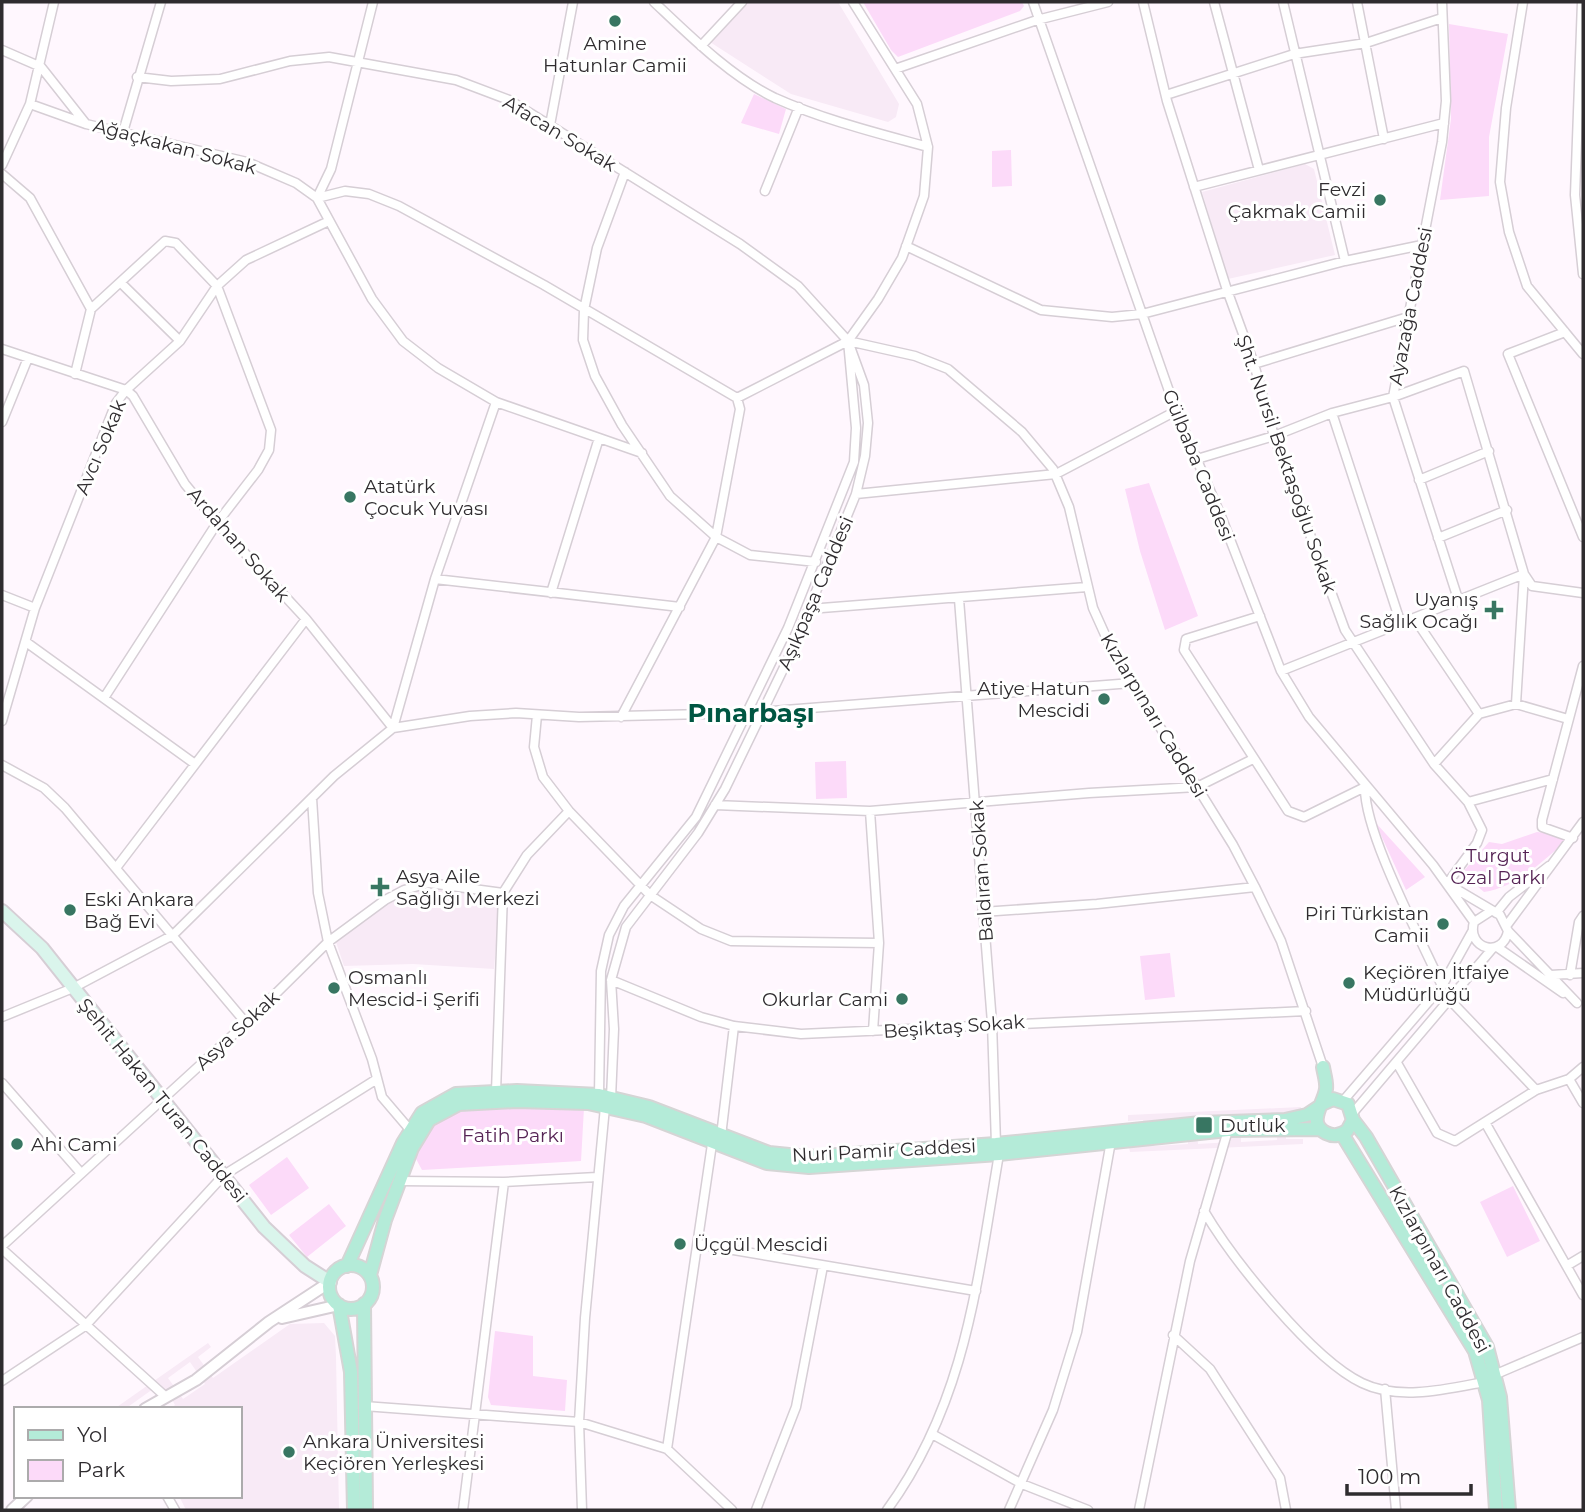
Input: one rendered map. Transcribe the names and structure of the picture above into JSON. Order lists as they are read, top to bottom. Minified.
{"streets":{"main road":["Kızlarpınarı Caddesi","Şehit Hakan Turan Caddesi","Nuri Pamir Caddesi"],"street":["Afacan Sokak","Ağaçkakan Sokak","Ayazağa Caddesi","Avcı Sokak","Şht. Nursil Bektaşoğlu Sokak","Gülbaba Caddesi","Ardahan Sokak","Aşıkpaşa Caddesi","Baldıran Sokak","Beşiktaş Sokak","Asya Sokak"]},"crossings":[["Afacan Sokak","Aşıkpaşa Caddesi"],["Afacan Sokak","Kızlarpınarı Caddesi"],["Avcı Sokak","Ardahan Sokak"],["Şht. Nursil Bektaşoğlu Sokak","Gülbaba Caddesi"],["Aşıkpaşa Caddesi","Kızlarpınarı Caddesi"],["Aşıkpaşa Caddesi","Beşiktaş Sokak"],["Aşıkpaşa Caddesi","Nuri Pamir Caddesi"],["Kızlarpınarı Caddesi","Beşiktaş Sokak"],["Kızlarpınarı Caddesi","Nuri Pamir Caddesi"],["Baldıran Sokak","Beşiktaş Sokak"],["Baldıran Sokak","Nuri Pamir Caddesi"],["Asya Sokak","Şehit Hakan Turan Caddesi"],["Şehit Hakan Turan Caddesi","Nuri Pamir Caddesi"]],"districts":["Pınarbaşı"],"parks":["Turgut Özal Parkı","Fatih Parkı"],"places":{"other":["Amine Hatunlar Camii","Fevzi Çakmak Camii","Atatürk Çocuk Yuvası","Atiye Hatun Mescidi","Eski Ankara Bağ Evi","Piri Türkistan Camii","Keçiören İtfaiye Müdürlüğü","Osmanlı Mescid-i Şerifi","Okurlar Cami","Ahi Cami","Üçgül Mescidi","Ankara Üniversitesi Keçiören Yerleşkesi"],"health":["Uyanış Sağlık Ocağı","Asya Aile Sağlığı Merkezi"],"transit":["Dutluk"]},"legend":["Yol","Park"],"scale_bar":"100 m"}
